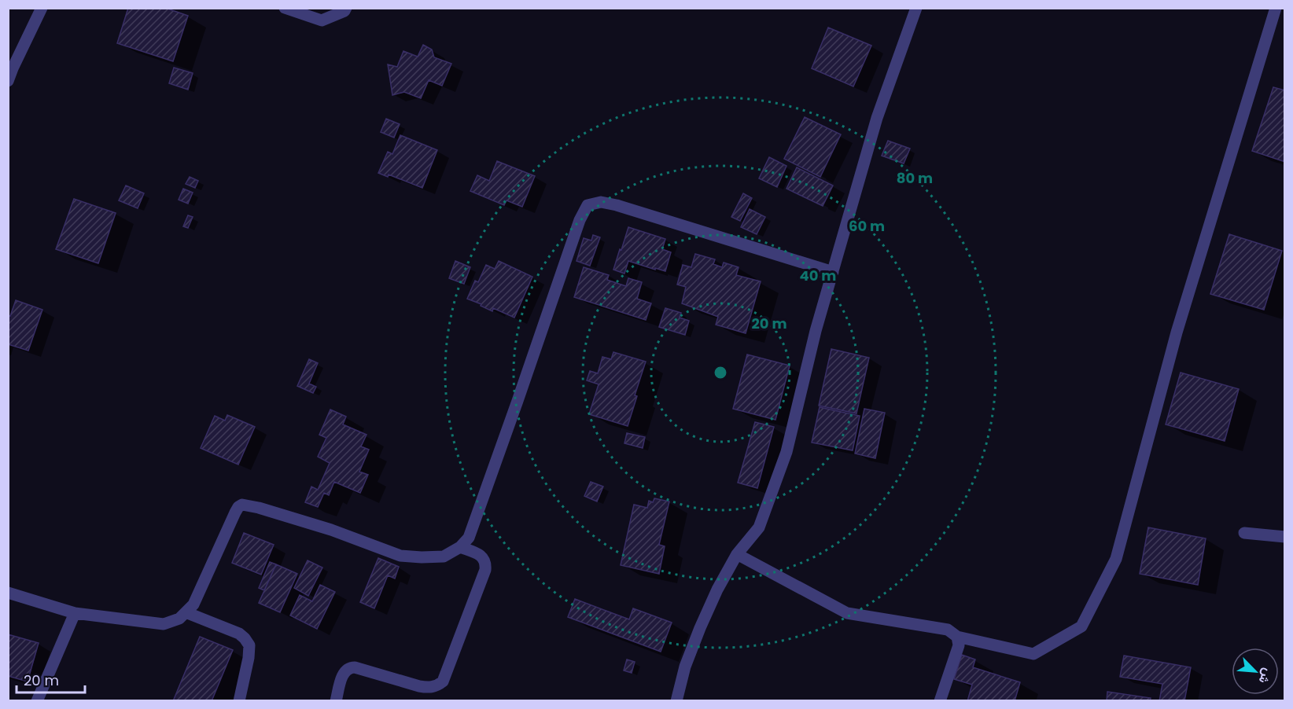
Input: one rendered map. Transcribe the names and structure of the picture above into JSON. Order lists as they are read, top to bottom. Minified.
{"scale_bar":"20 m","north":"bottom right","rings":["80 m","60 m","40 m","20 m"]}
